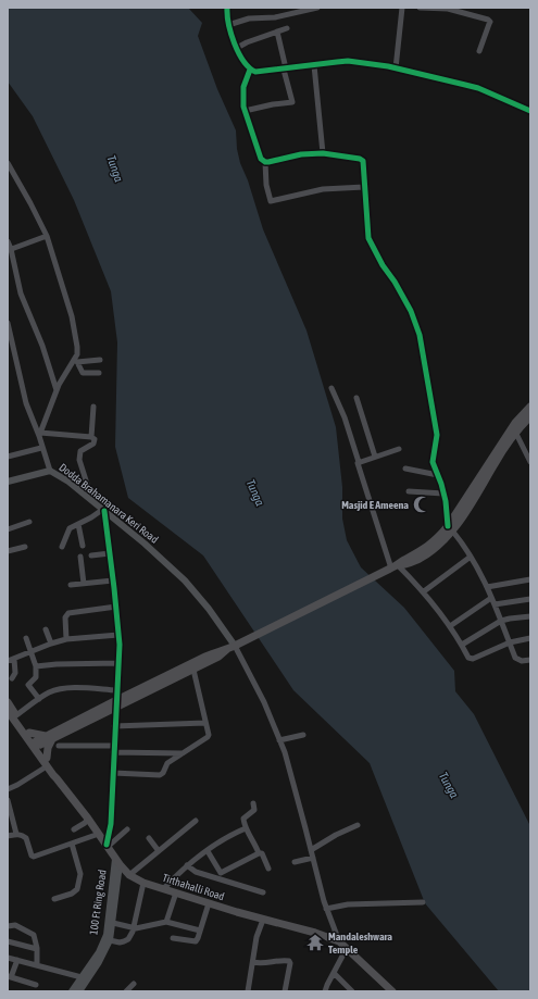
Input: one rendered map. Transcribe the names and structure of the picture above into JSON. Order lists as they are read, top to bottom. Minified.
{"streets":{"highway":["Tirthahalli Road"],"main road":["Dodda Brahamanara Keri Road","100 Ft Ring Road"]},"crossings":[["Tirthahalli Road","100 Ft Ring Road"]],"water":["Tunga"],"places":{"mosque":["Masjid E Ameena"],"temple":["Mandaleshwara Temple"]}}
